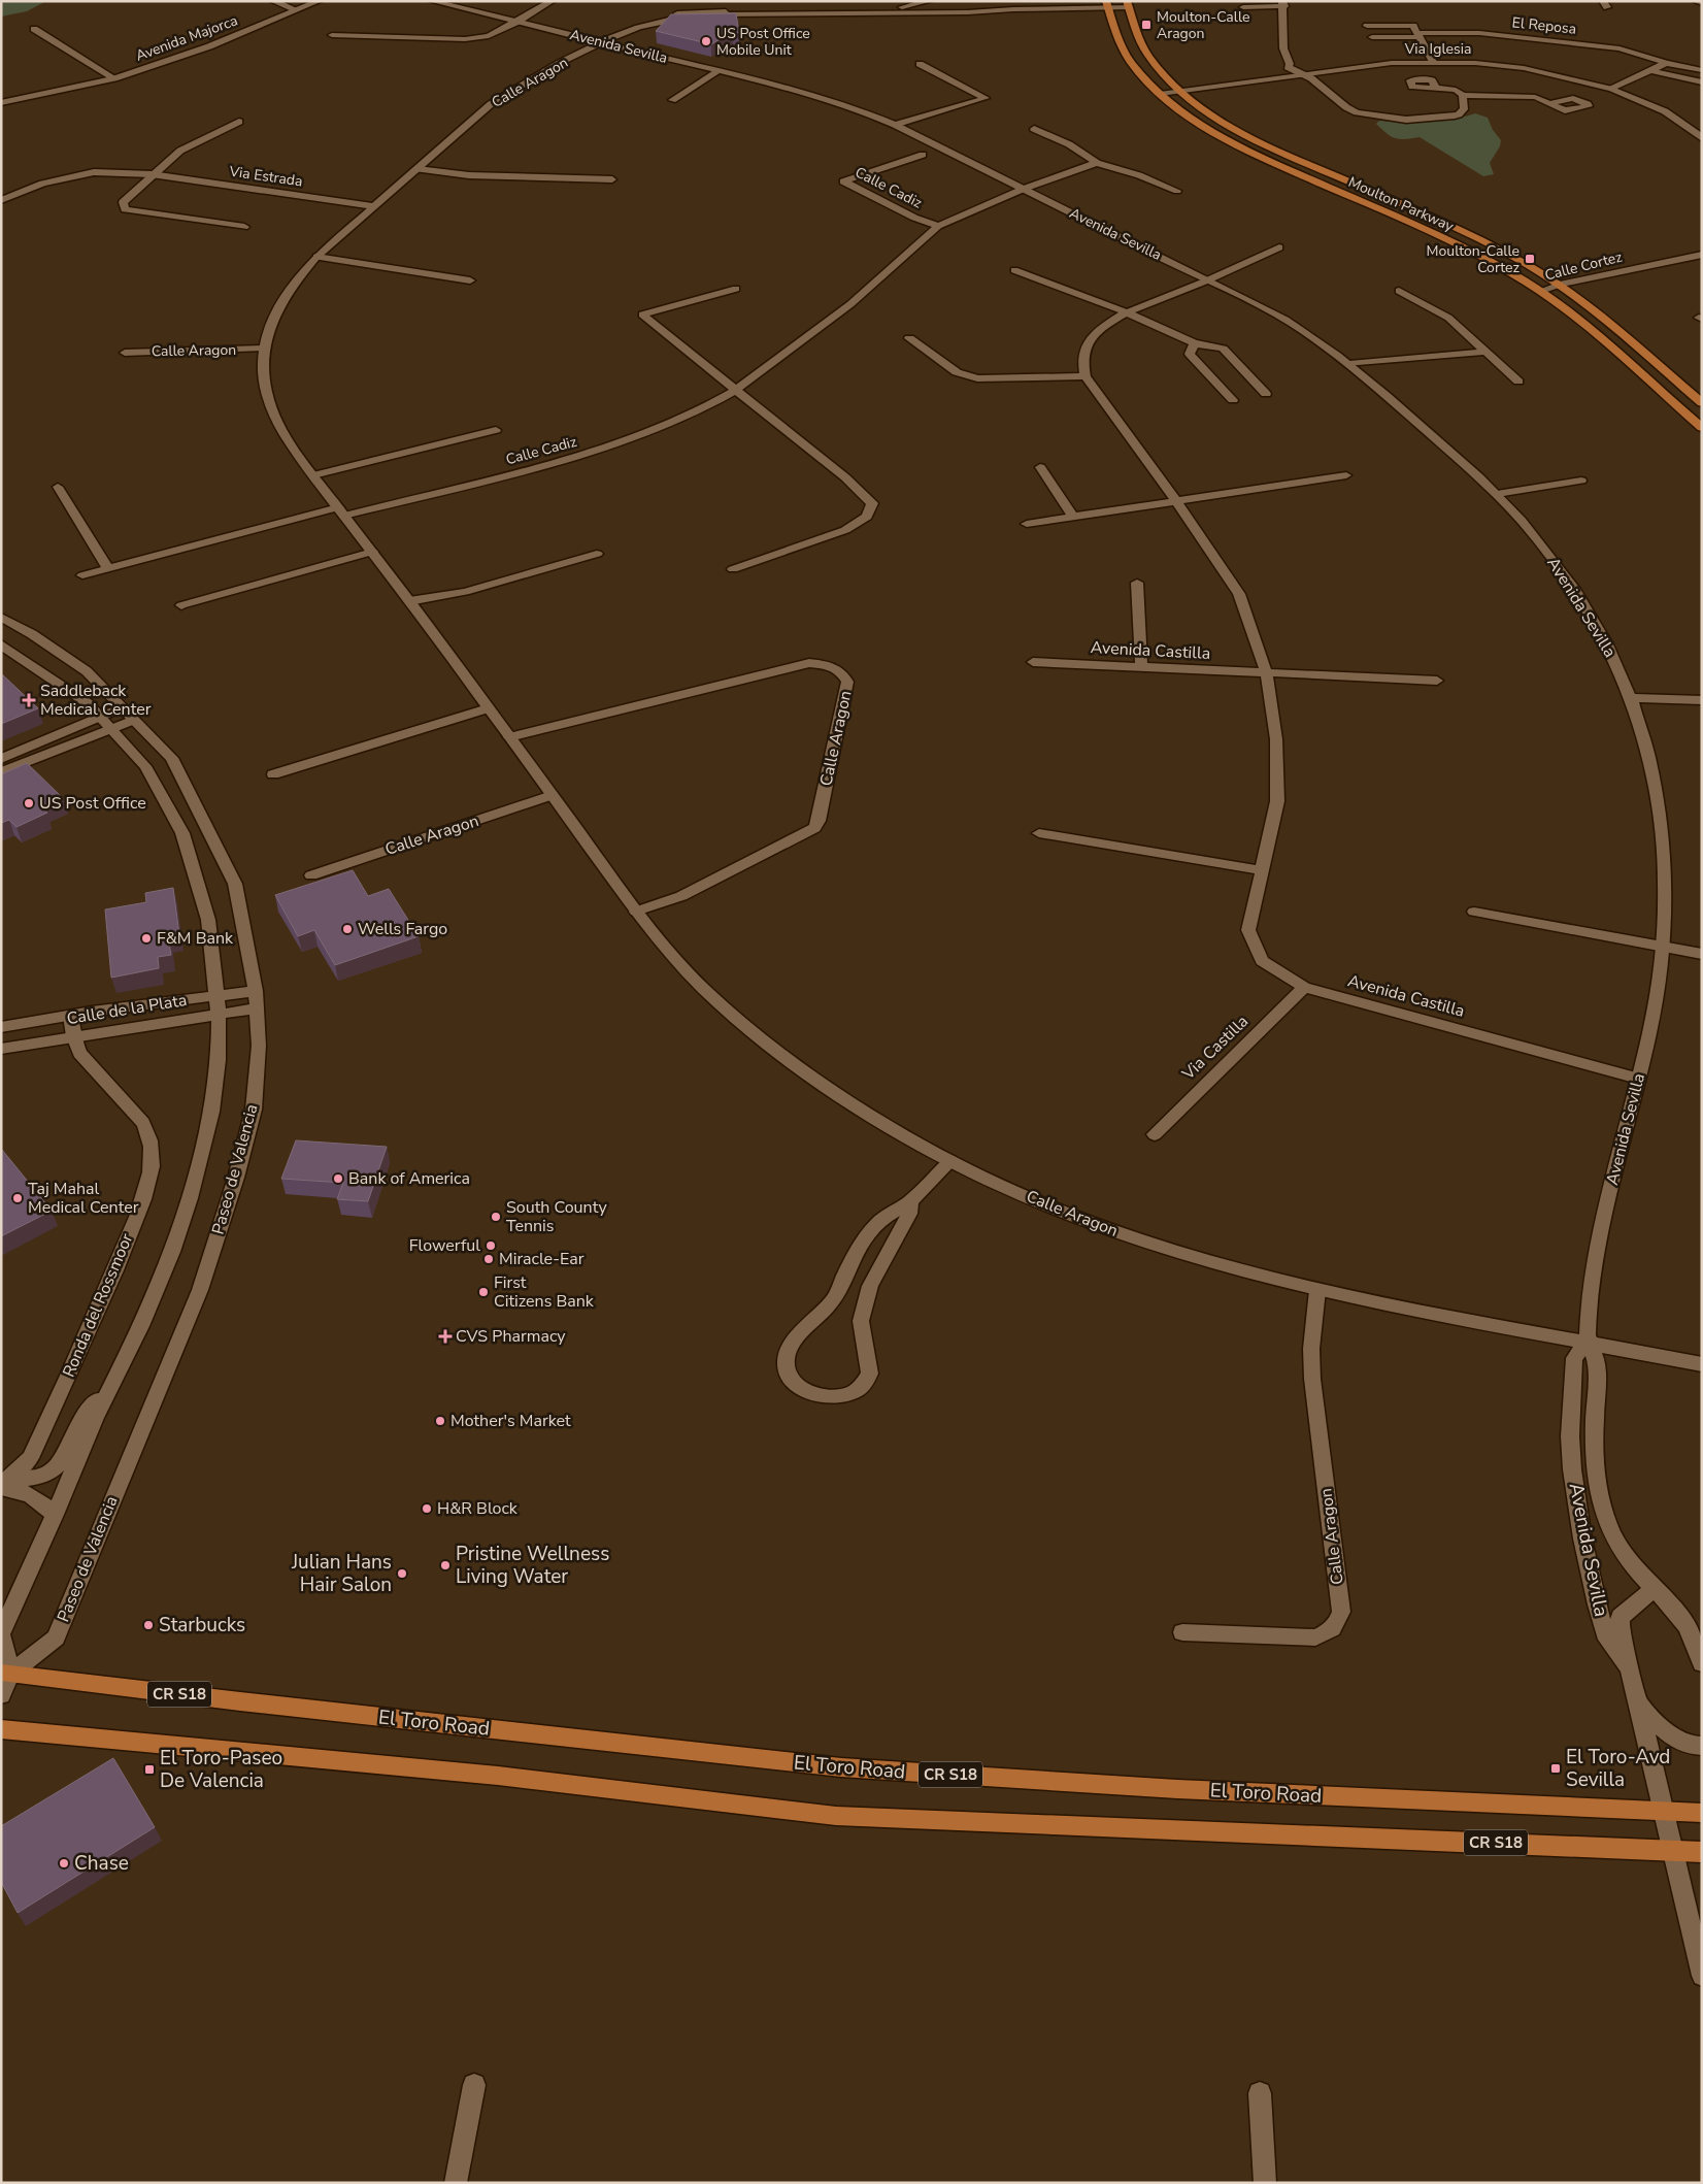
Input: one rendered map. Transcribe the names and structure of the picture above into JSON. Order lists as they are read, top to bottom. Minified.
{"streets":{"main road":["Moulton Parkway","CR S18","El Toro Road"],"street":["El Reposa","Avenida Majorca","Avenida Sevilla","Via Iglesia","Calle Aragon","Via Estrada","Calle Cadiz","Calle Cortez","Avenida Castilla","Calle de la Plata","Via Castilla","Paseo de Valencia","Ronda del Rossmoor"]},"crossings":[["Avenida Sevilla","Calle Aragon"],["Avenida Sevilla","Calle Cadiz"],["Avenida Sevilla","Avenida Castilla"],["Avenida Sevilla","CR S18"],["Avenida Sevilla","El Toro Road"],["Via Iglesia","Moulton Parkway"],["Calle Aragon","Via Estrada"],["Calle Aragon","Calle Cadiz"],["Calle Aragon","Moulton Parkway"],["Moulton Parkway","Calle Cortez"],["Avenida Castilla","Via Castilla"],["Calle de la Plata","Paseo de Valencia"],["Calle de la Plata","Ronda del Rossmoor"],["Paseo de Valencia","El Toro Road"]],"places":{"transit":["Moulton-Calle Aragon","Moulton-Calle Cortez","El Toro-Avd Sevilla","El Toro-Paseo De Valencia"],"other":["US Post Office Mobile Unit","US Post Office","Wells Fargo","F&M Bank","Bank of America","Taj Mahal Medical Center","South County Tennis","Flowerful","Miracle-Ear","First Citizens Bank","Mother's Market","H&R Block","Pristine Wellness Living Water","Julian Hans Hair Salon","Starbucks","Chase"],"health":["Saddleback Medical Center","CVS Pharmacy"]}}
